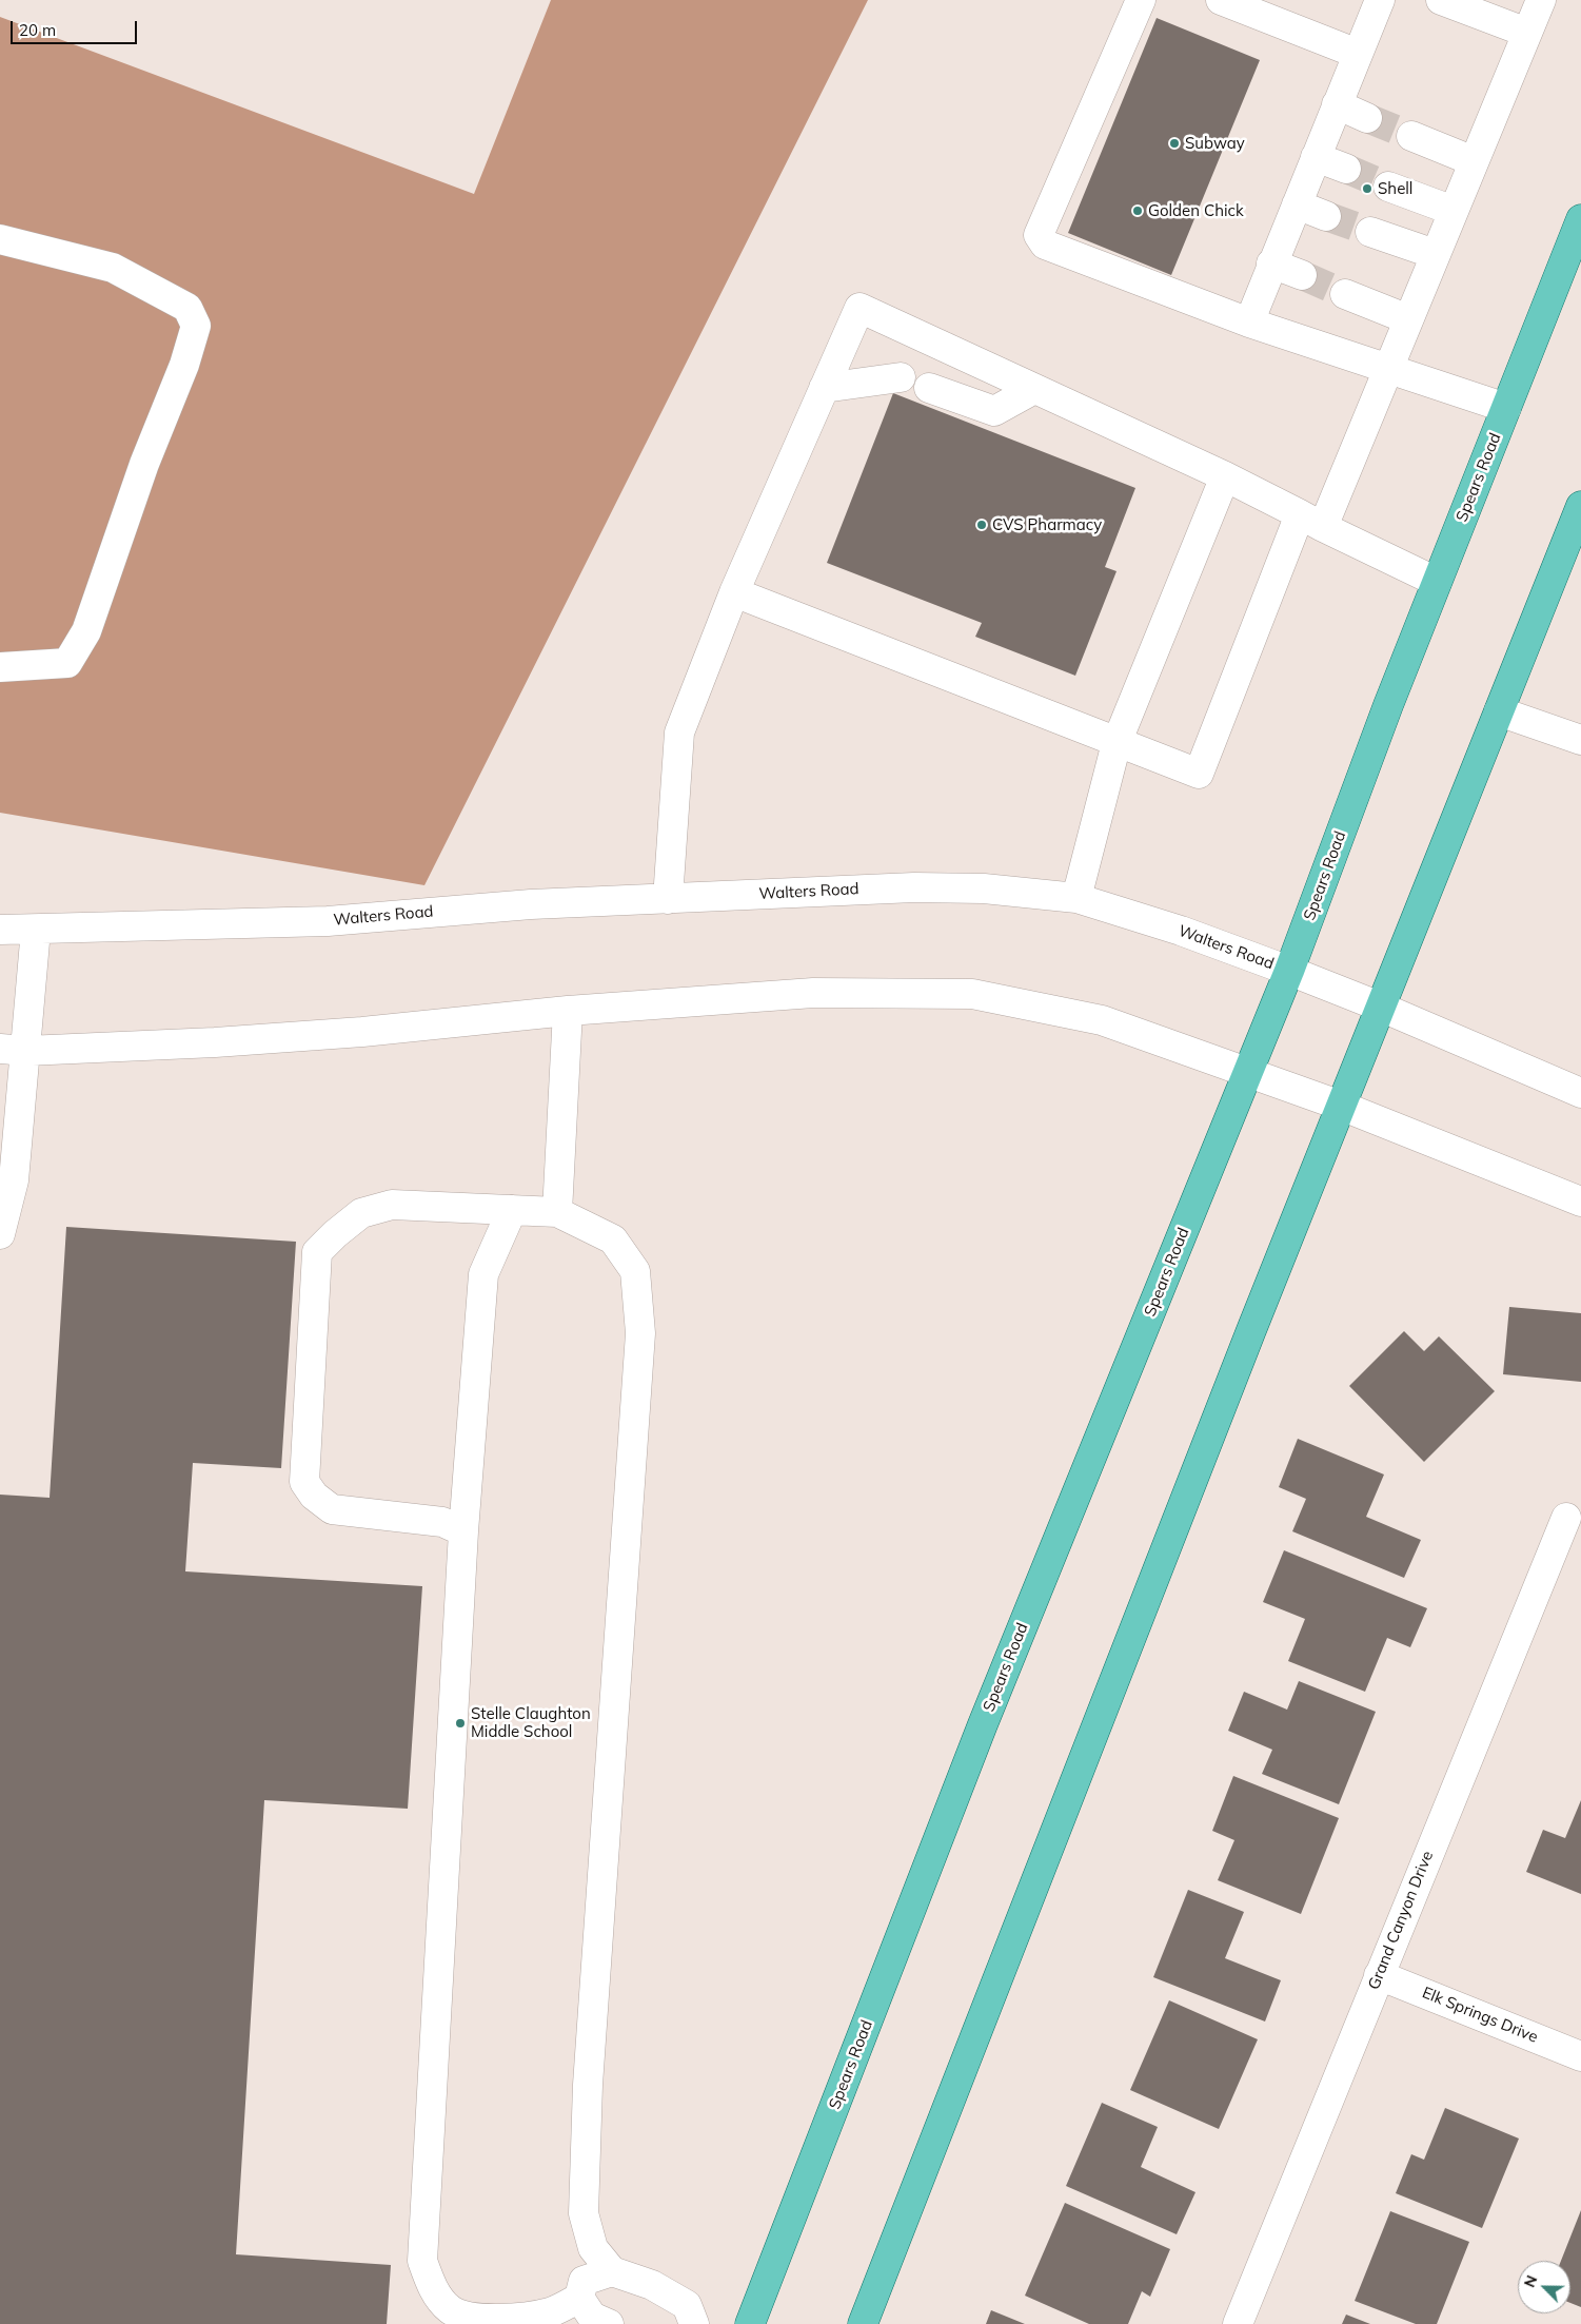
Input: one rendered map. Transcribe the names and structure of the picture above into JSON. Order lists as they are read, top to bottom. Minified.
{"streets":{"main road":["Spears Road"],"street":["Walters Road","Grand Canyon Drive","Elk Springs Drive"]},"crossings":[["Spears Road","Walters Road"],["Grand Canyon Drive","Elk Springs Drive"]],"places":["Subway","Shell","Golden Chick","CVS Pharmacy","Stelle Claughton Middle School"],"scale_bar":"20 m","north":"top left"}
